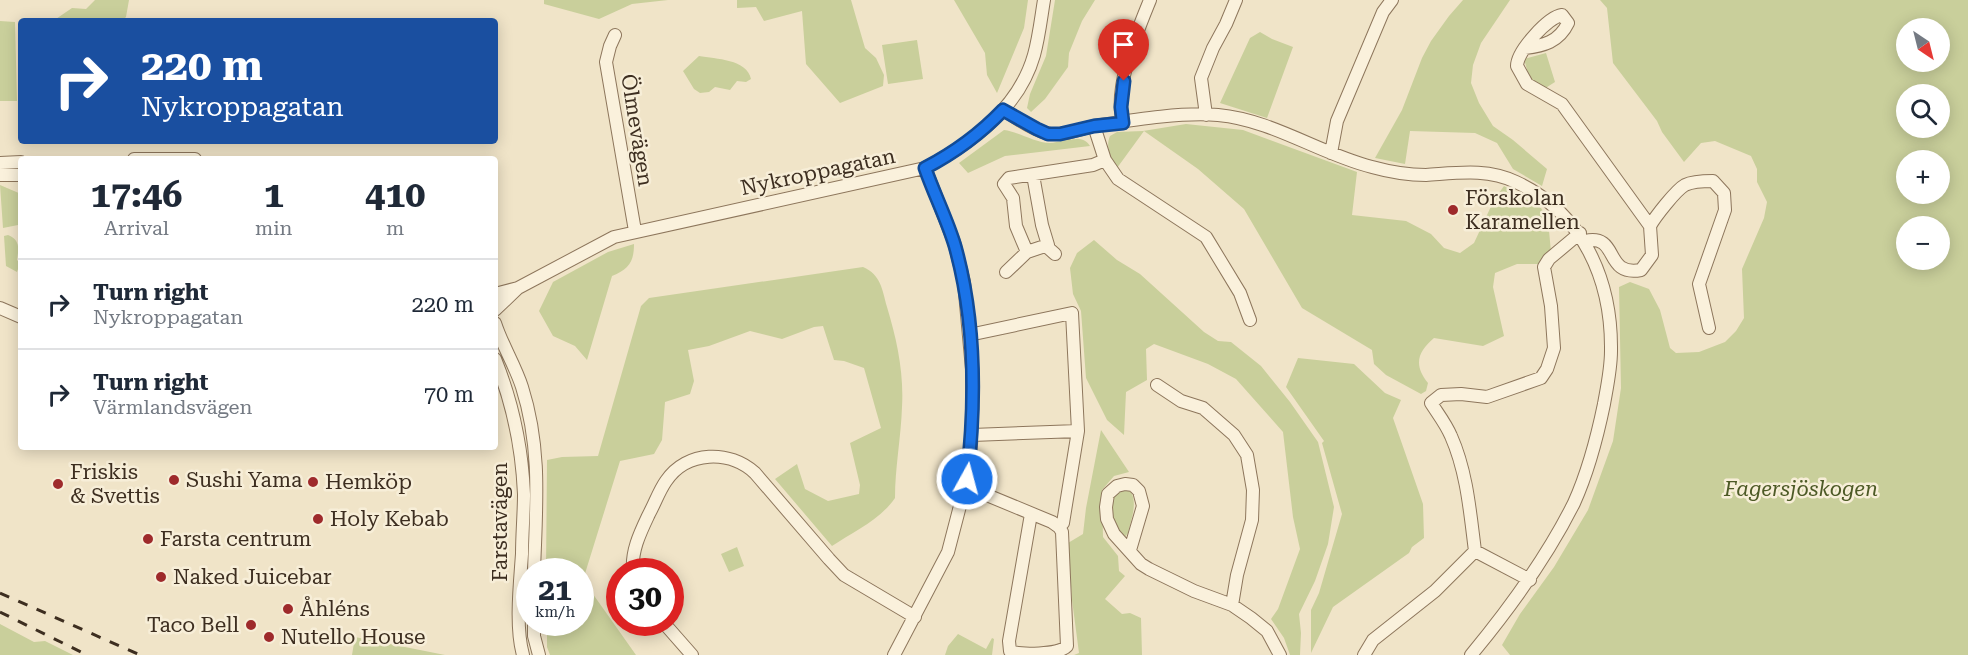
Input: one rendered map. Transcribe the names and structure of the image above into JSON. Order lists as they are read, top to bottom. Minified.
{"streets":{"street":["Ölmevägen","Nykroppagatan","Farstavägen"]},"crossings":[["Ölmevägen","Nykroppagatan"]],"parks":["Fagersjöskogen"],"places":["Förskolan Karamellen","Sushi Yama","Hemköp","Friskis & Svettis","Holy Kebab","Farsta centrum","Naked Juicebar","Åhléns","Taco Bell","Nutello House"],"north":"bottom right","page":{"map_buttons":["+","−"],"turn":["220 m","Nykroppagatan"],"eta":["17:46","Arrival","1","min","410","m"],"list":[{"name":"Turn right","note":"Nykroppagatan","value":"220 m"},{"name":"Turn right","note":"Värmlandsvägen","value":"70 m"}],"speed":"21 km/h","limit":"30"}}
